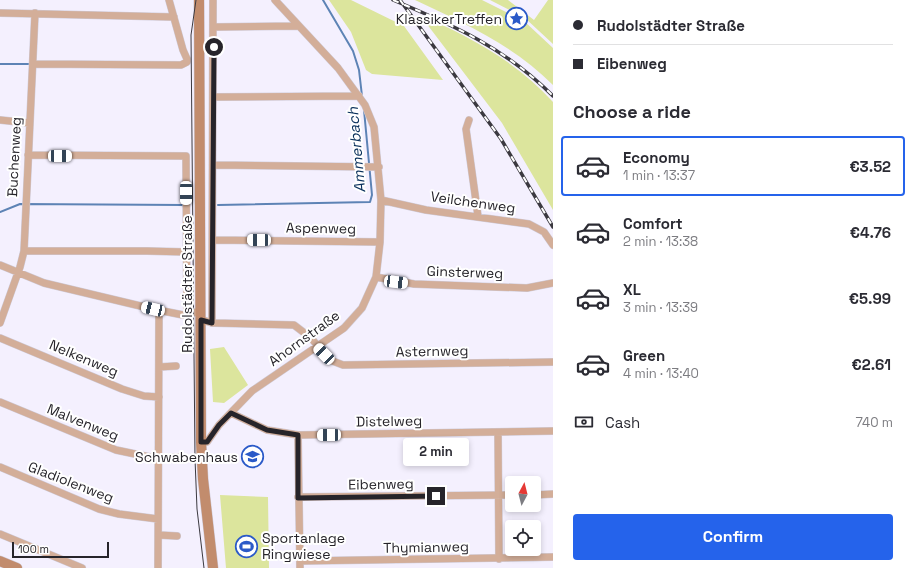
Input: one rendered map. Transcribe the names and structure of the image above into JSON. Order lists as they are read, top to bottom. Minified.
{"streets":{"main road":["Rudolstädter Straße"],"street":["Buchenweg","Veilchenweg","Aspenweg","Ginsterweg","Ahornstraße","Asternweg","Nelkenweg","Distelweg","Malvenweg","Gladiolenweg","Eibenweg","Thymianweg"]},"crossings":[["Veilchenweg","Ahornstraße"],["Aspenweg","Rudolstädter Straße"],["Aspenweg","Ahornstraße"],["Ginsterweg","Ahornstraße"],["Rudolstädter Straße","Ahornstraße"],["Rudolstädter Straße","Asternweg"],["Ahornstraße","Asternweg"],["Ahornstraße","Distelweg"]],"water":["Ammerbach"],"places":{"place":["KlassikerTreffen"],"school or university":["Schwabenhaus"],"sports":["Sportanlage Ringwiese"]},"scale_bar":"100 m","north":"top","page":{"banner":["Rudolstädter Straße","Eibenweg"],"heading":"Choose a ride","list":[{"name":"Economy","note":"1 min · 13:37","value":"€3.52"},{"name":"Comfort","note":"2 min · 13:38","value":"€4.76"},{"name":"XL","note":"3 min · 13:39","value":"€5.99"},{"name":"Green","note":"4 min · 13:40","value":"€2.61"}],"pay":["Cash","740 m"],"bubble":"2 min","buttons":"Confirm","scale":"100 m"}}
